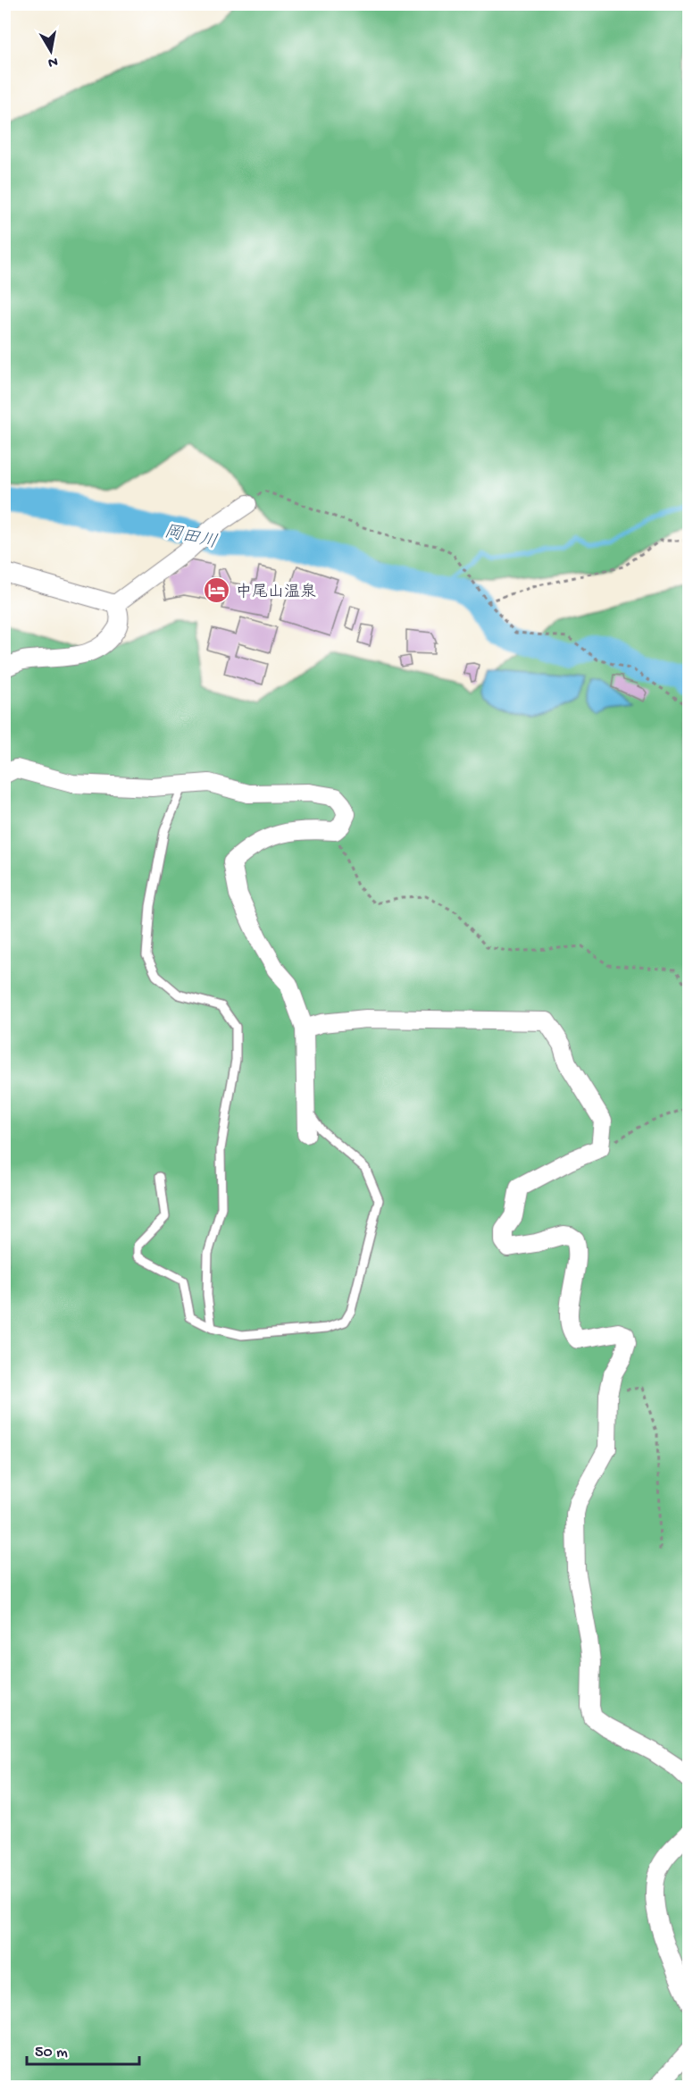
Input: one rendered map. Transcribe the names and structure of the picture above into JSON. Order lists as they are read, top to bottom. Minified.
{"water":["岡田川"],"places":{"hotel":["中尾山温泉"]},"scale_bar":"50 m","north":"bottom"}
